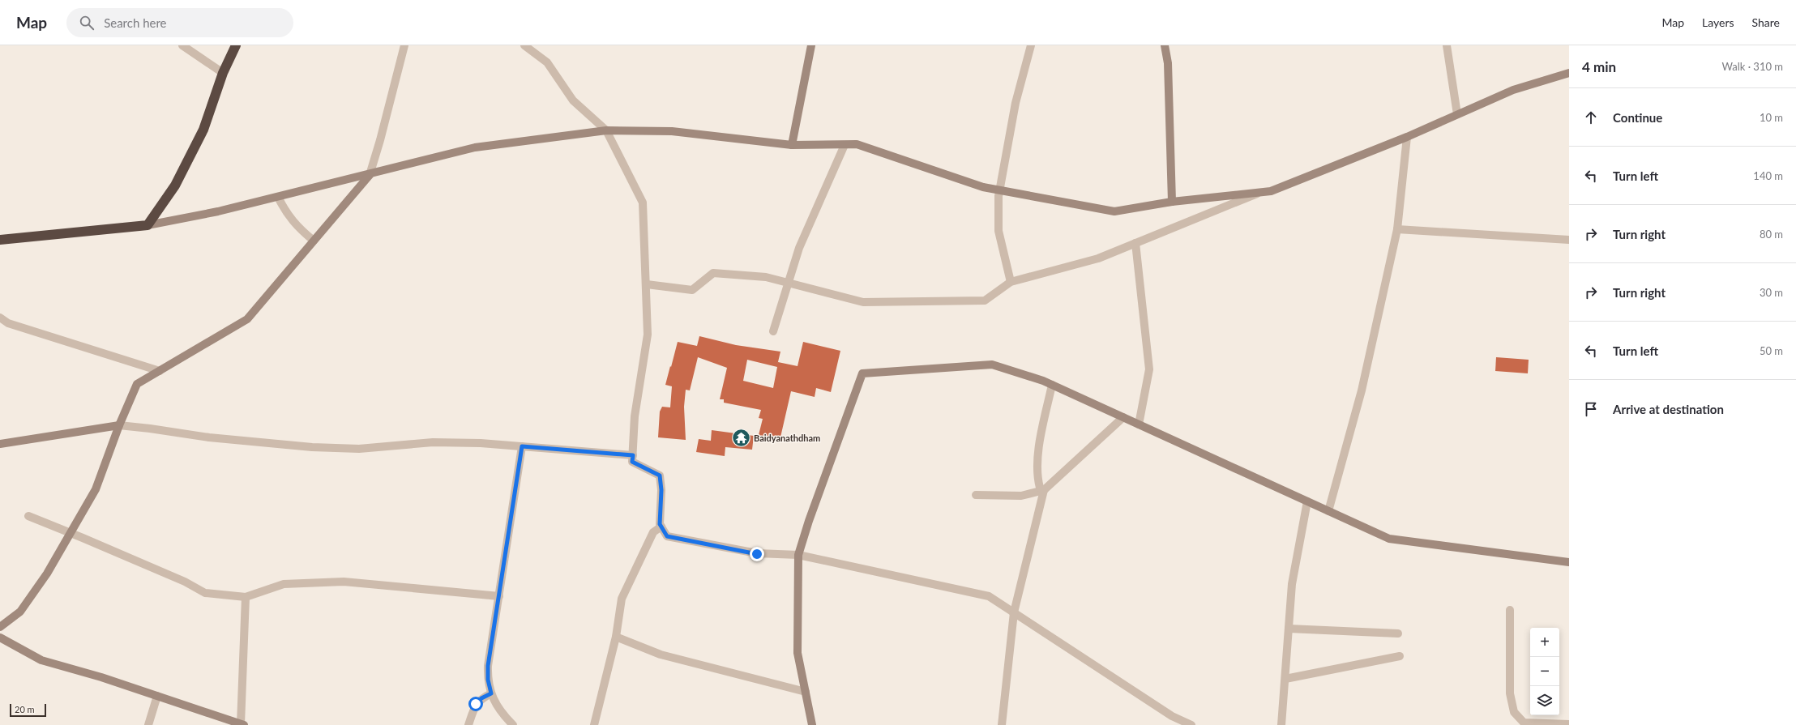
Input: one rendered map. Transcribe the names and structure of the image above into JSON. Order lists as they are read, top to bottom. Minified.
{"places":{"temple":["Baidyanathdham"]},"scale_bar":"20 m","page":{"header":"Map","search":"Search here","nav":["Map","Layers","Share"],"heading":["4 min","Walk · 310 m"],"list":[["Continue","10 m"],["Turn left","140 m"],["Turn right","80 m"],["Turn right","30 m"],["Turn left","50 m"],"Arrive at destination"],"map_buttons":["+","−"],"scale":"20 m"}}
